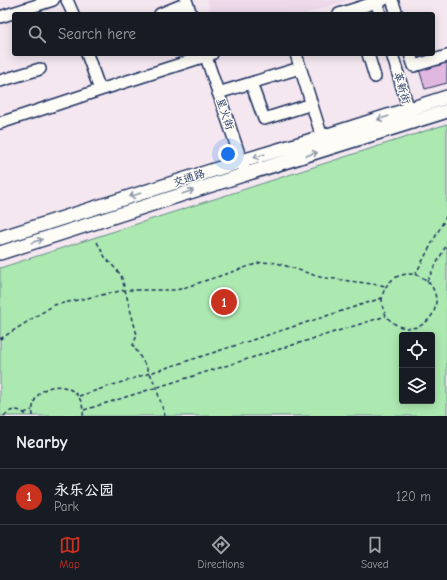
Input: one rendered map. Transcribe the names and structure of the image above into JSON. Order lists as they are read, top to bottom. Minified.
{"streets":{"main road":["交通路"],"street":["革新街","星火街"]},"crossings":[["革新街","交通路"],["星火街","交通路"]],"page":{"search":"Search here","pins":"1","heading":"Nearby","list":[{"mark":"1","name":"永乐公园","note":"Park","value":"120 m"}],"nav":["Map","Directions","Saved"]}}
